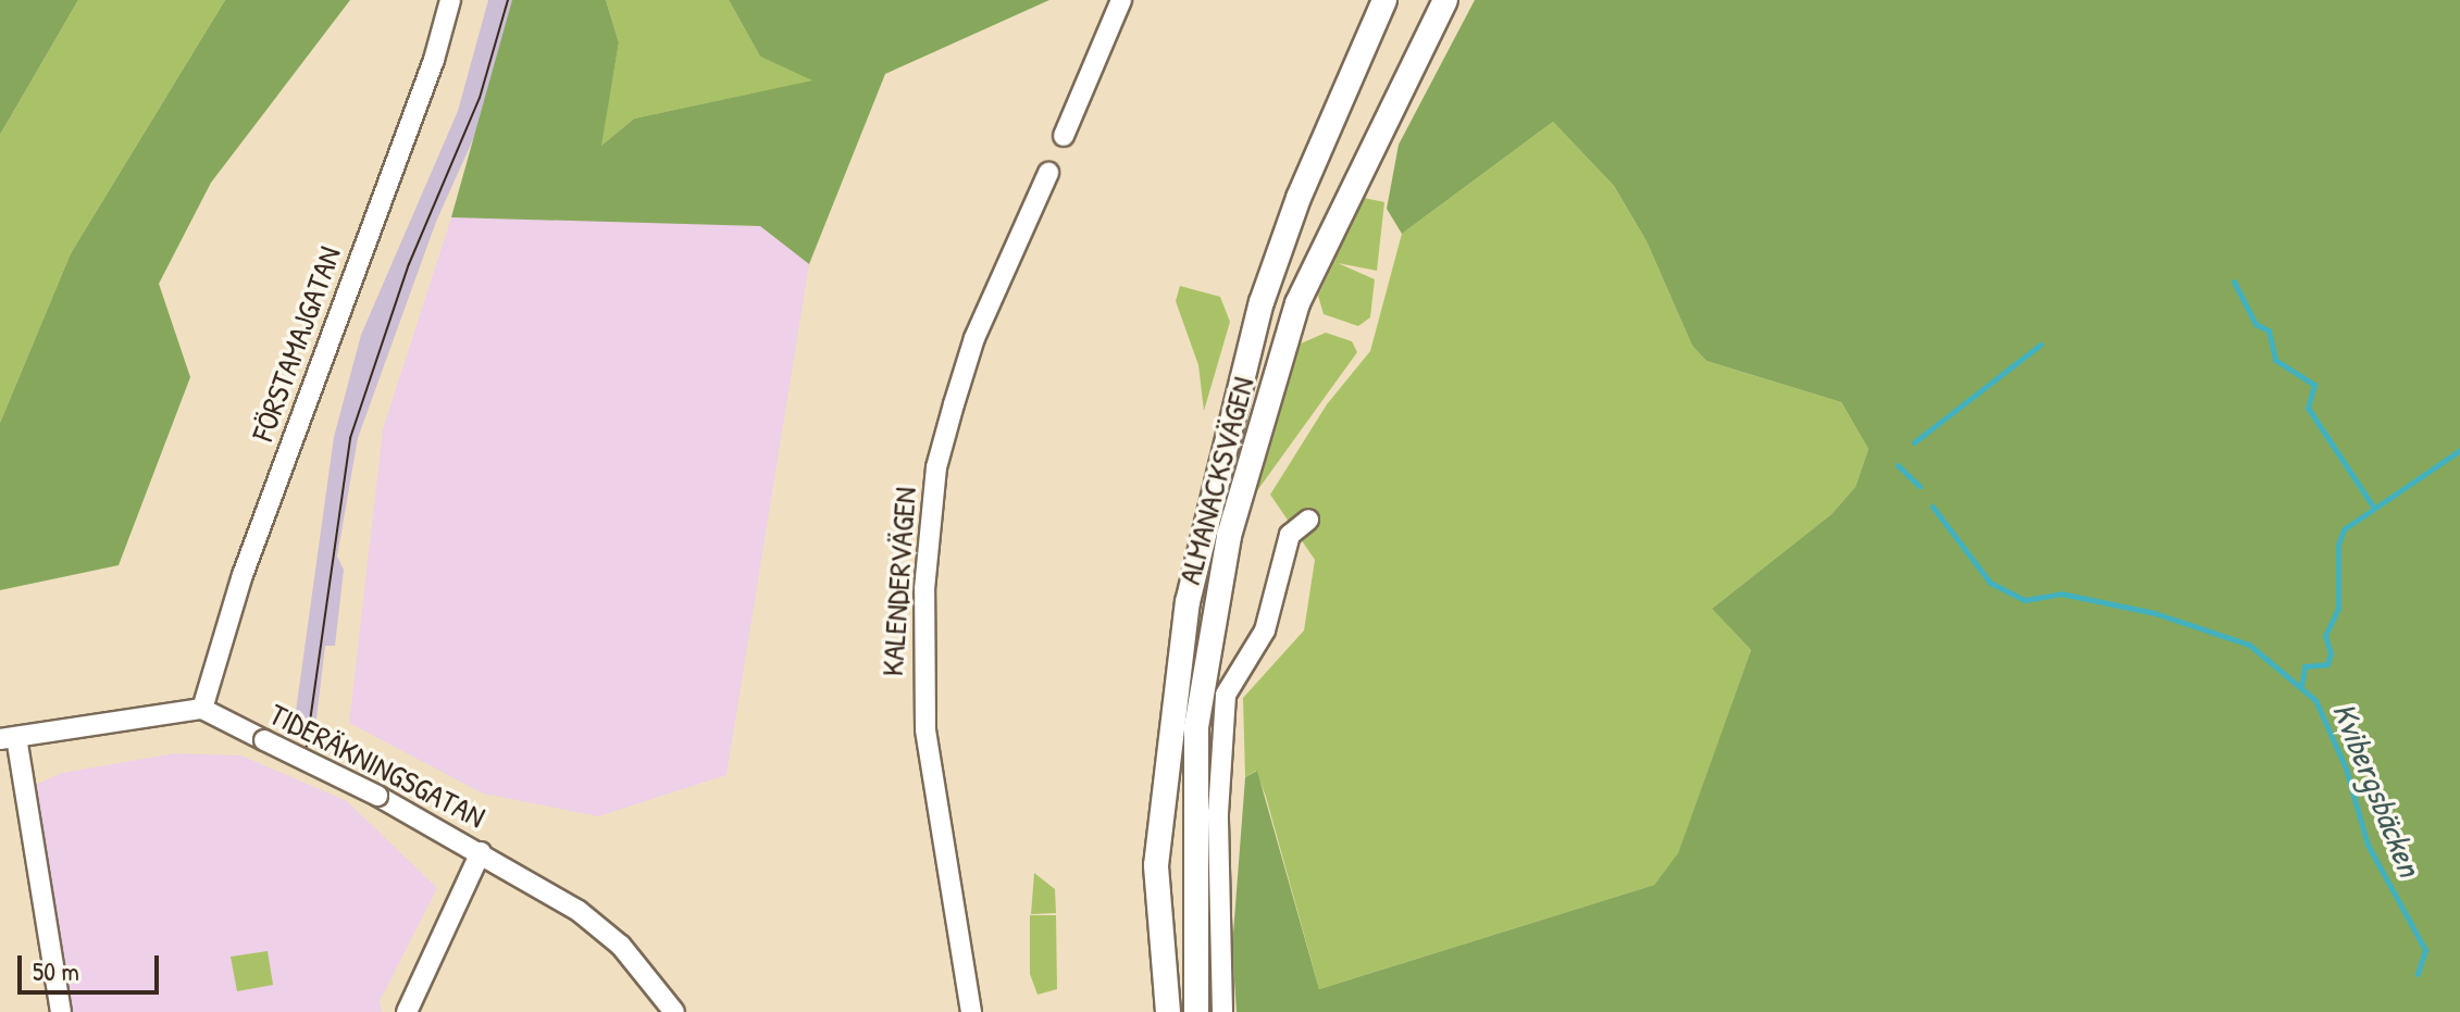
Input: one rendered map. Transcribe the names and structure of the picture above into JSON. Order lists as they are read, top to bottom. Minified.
{"streets":{"main road":["ALMANACKSVÄGEN"],"street":["FÖRSTAMAJGATAN","KALENDERVÄGEN","TIDERÄKNINGSGATAN"]},"crossings":[["FÖRSTAMAJGATAN","TIDERÄKNINGSGATAN"]],"water":["Kvibergsbäcken"],"scale_bar":"50 m"}
